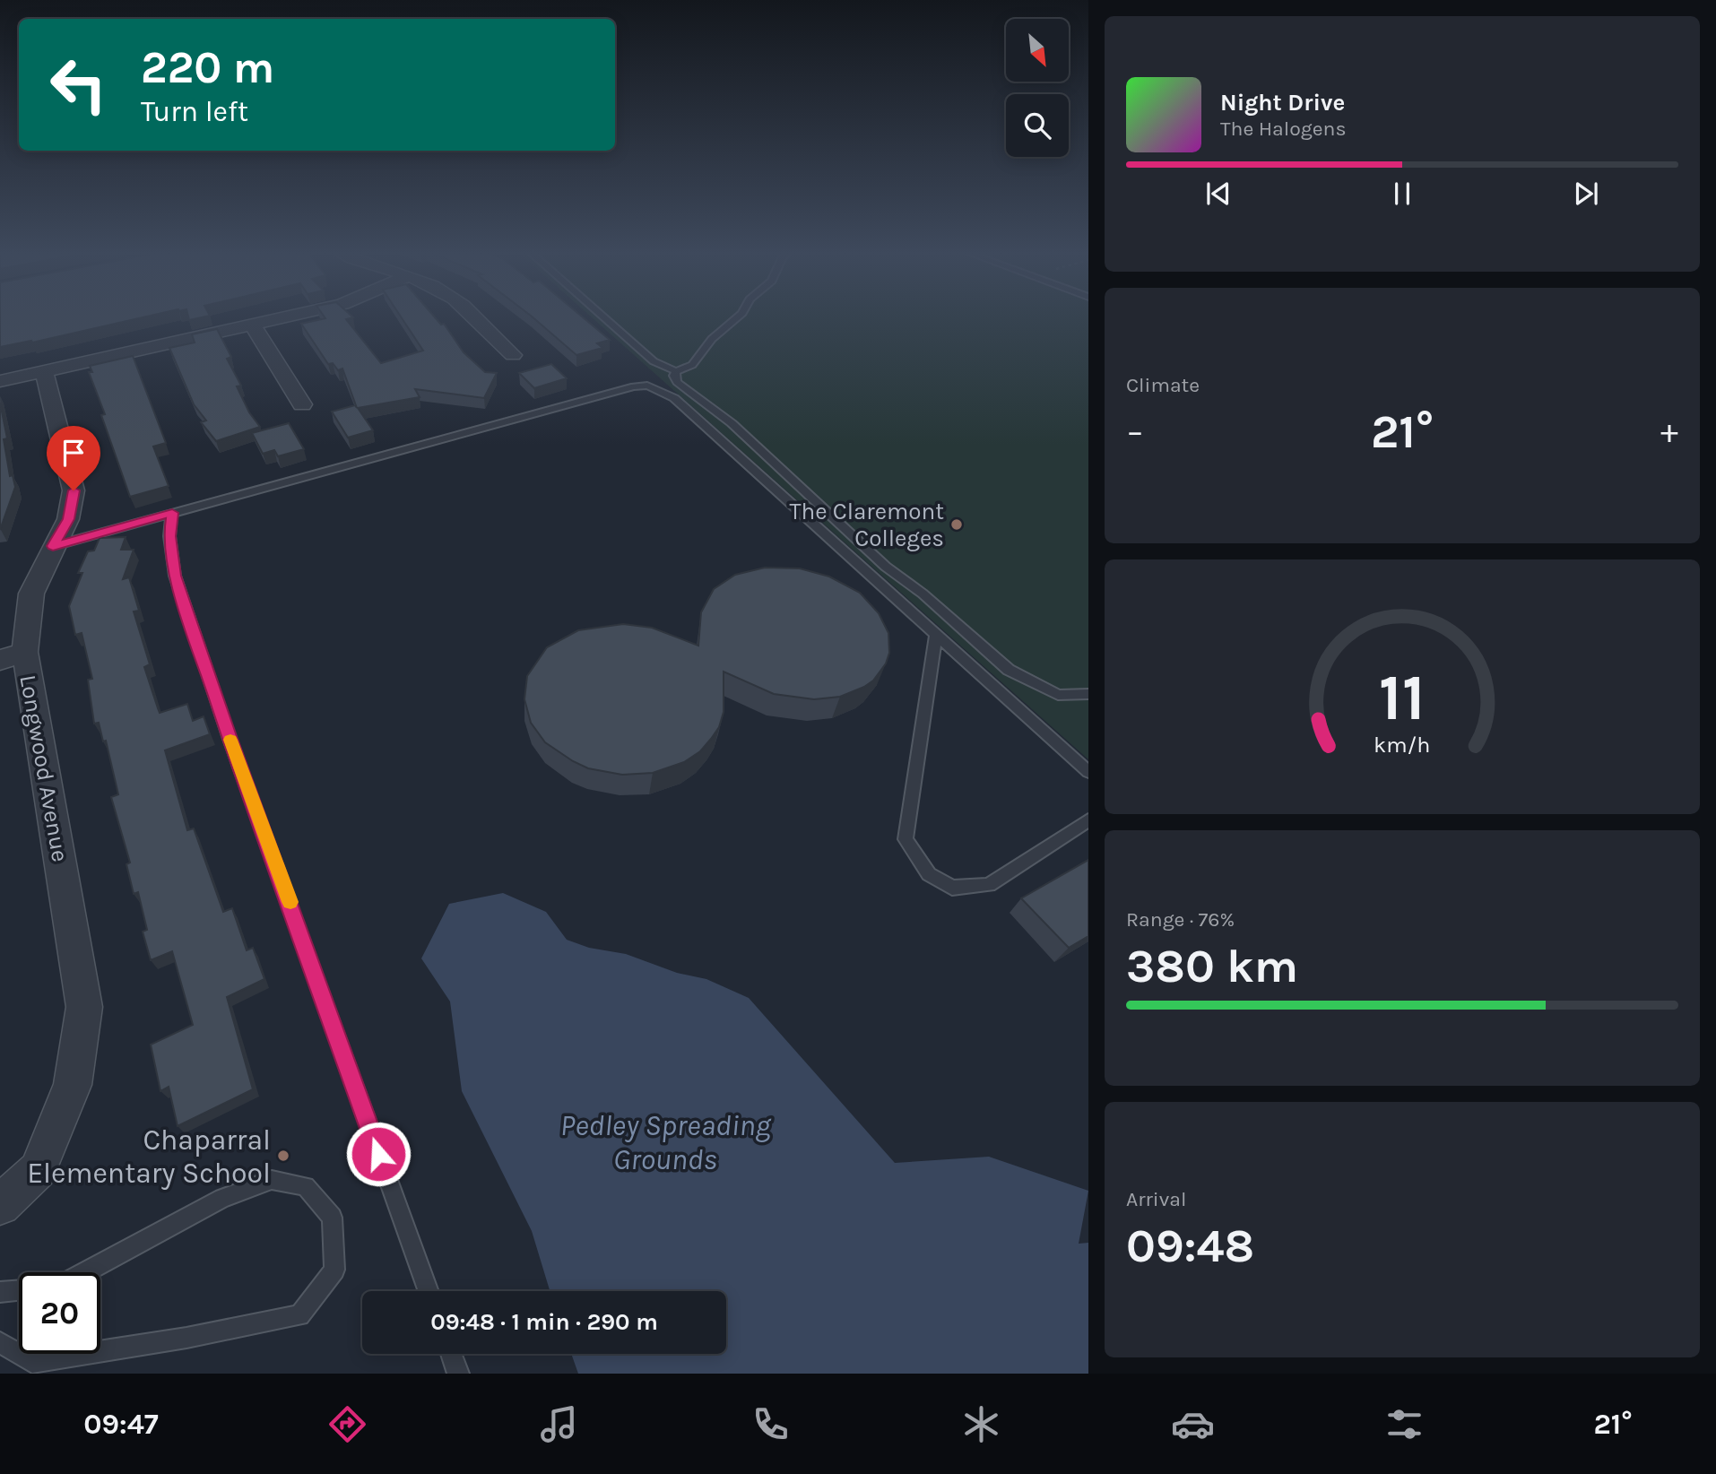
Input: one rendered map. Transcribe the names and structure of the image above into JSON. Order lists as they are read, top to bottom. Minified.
{"streets":{"street":["Longwood Avenue"]},"water":["Pedley Spreading Grounds"],"places":["The Claremont Colleges","Chaparral Elementary School"],"north":"bottom right","page":{"turn":["220 m","Turn left"],"song":["Night Drive","The Halogens"],"tile":["Climate",["Range · 76%","380 km"],["Arrival","09:48"]],"heat":["−","21°","+"],"limit":"20","trip":"09:48 · 1 min · 290 m","tabs":["09:47","21°"],"gauge":["11","km/h"]}}
